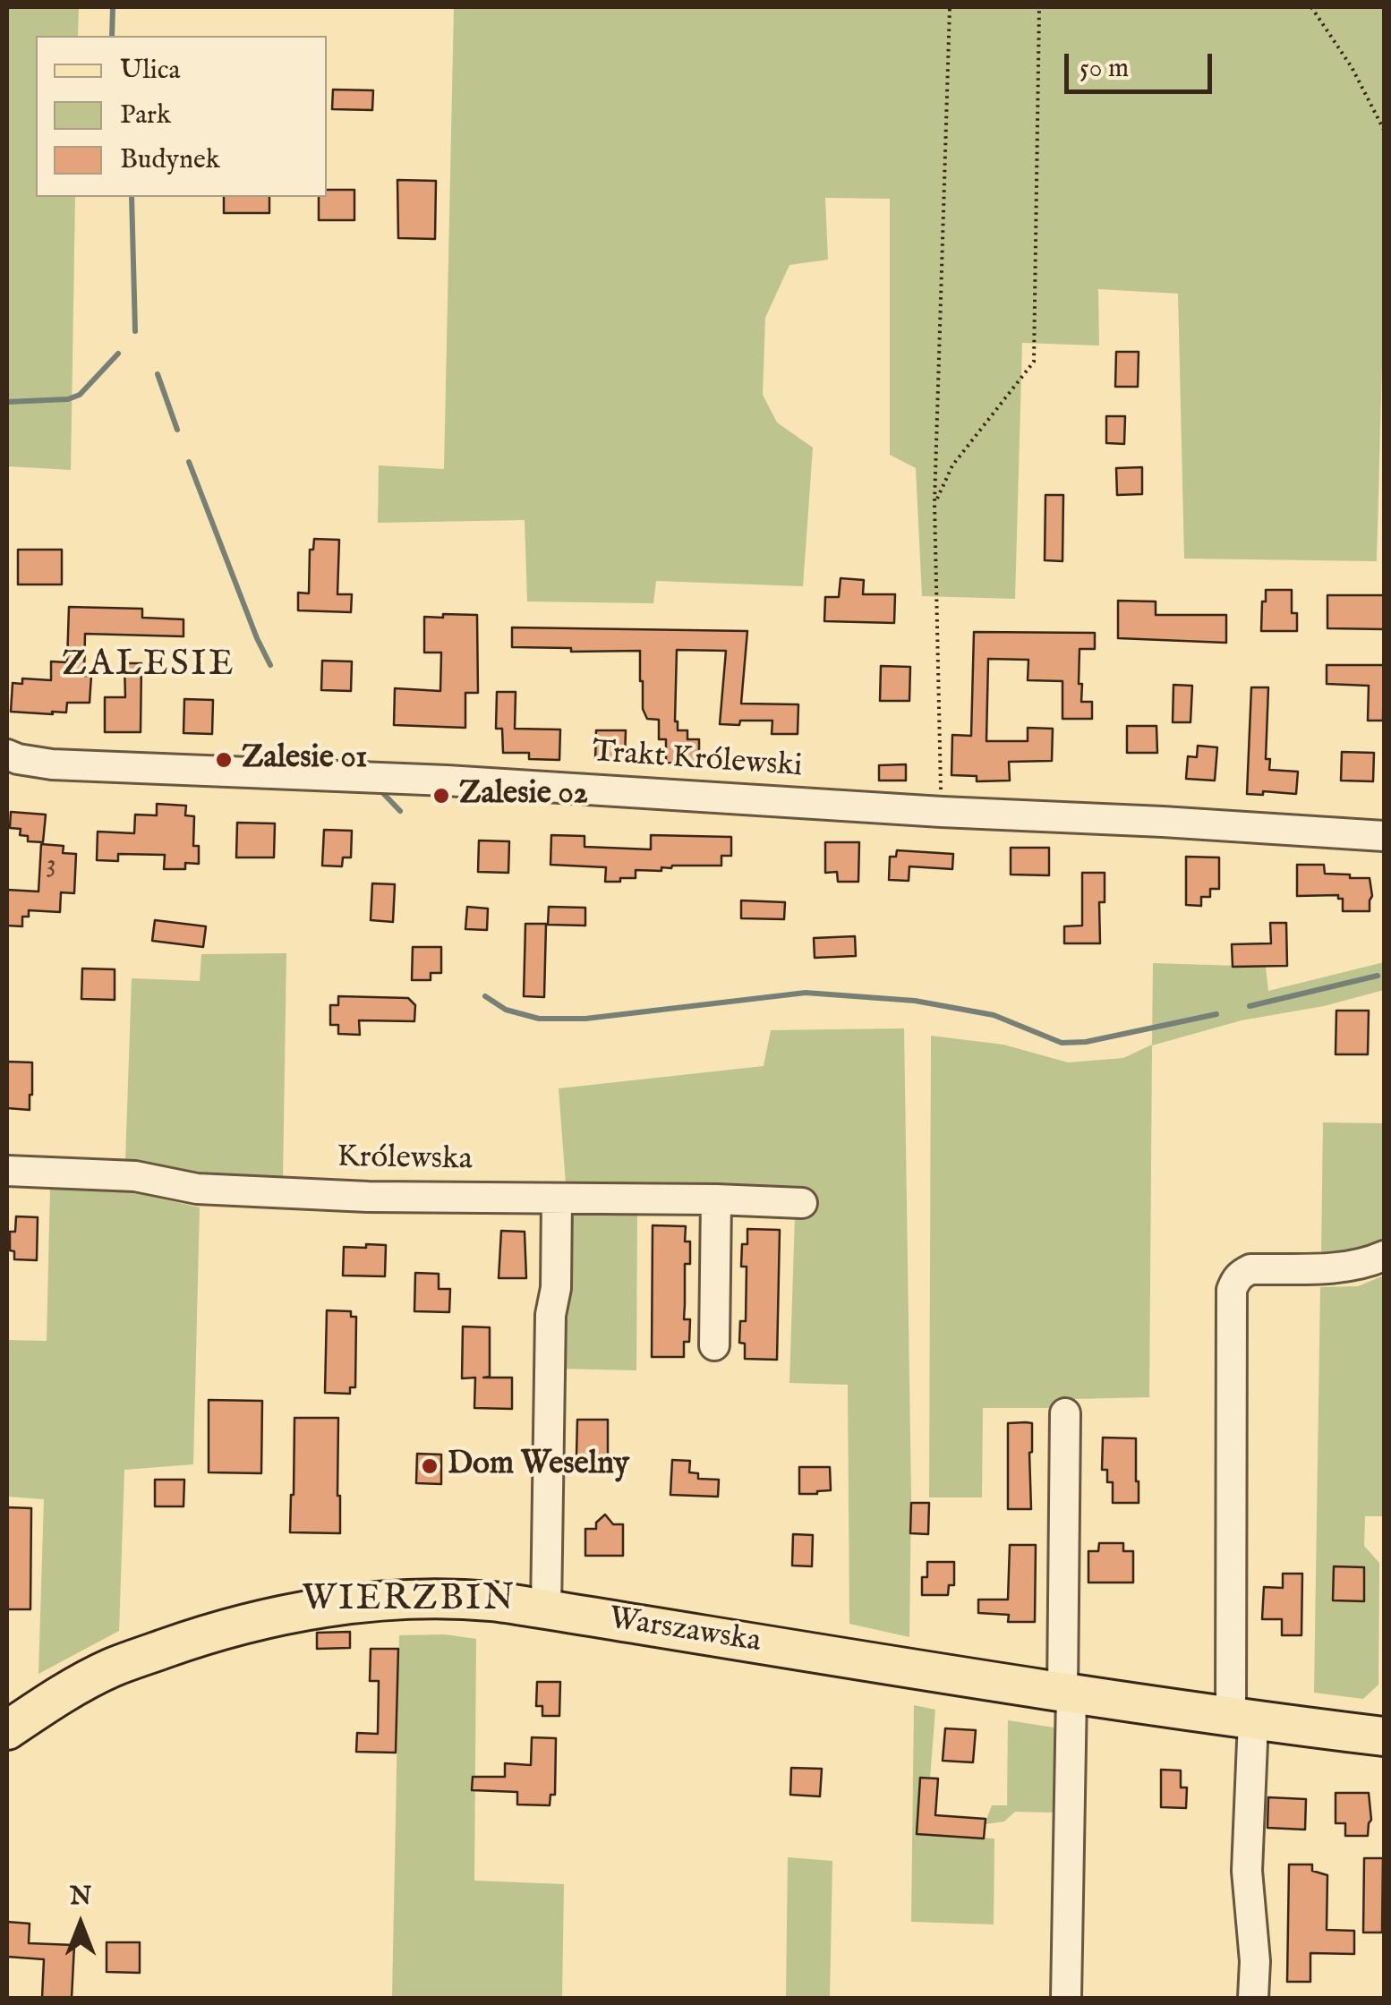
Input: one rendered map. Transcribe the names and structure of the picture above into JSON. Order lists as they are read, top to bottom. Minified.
{"streets":{"main road":["Warszawska"],"street":["Trakt Królewski","Królewska"]},"districts":["ZALESIE","WIERZBIN"],"places":["Zalesie 01","Zalesie 02","Dom Weselny"],"house_numbers":["3"],"legend":["Ulica","Park","Budynek"],"scale_bar":"50 m","north":"top"}
